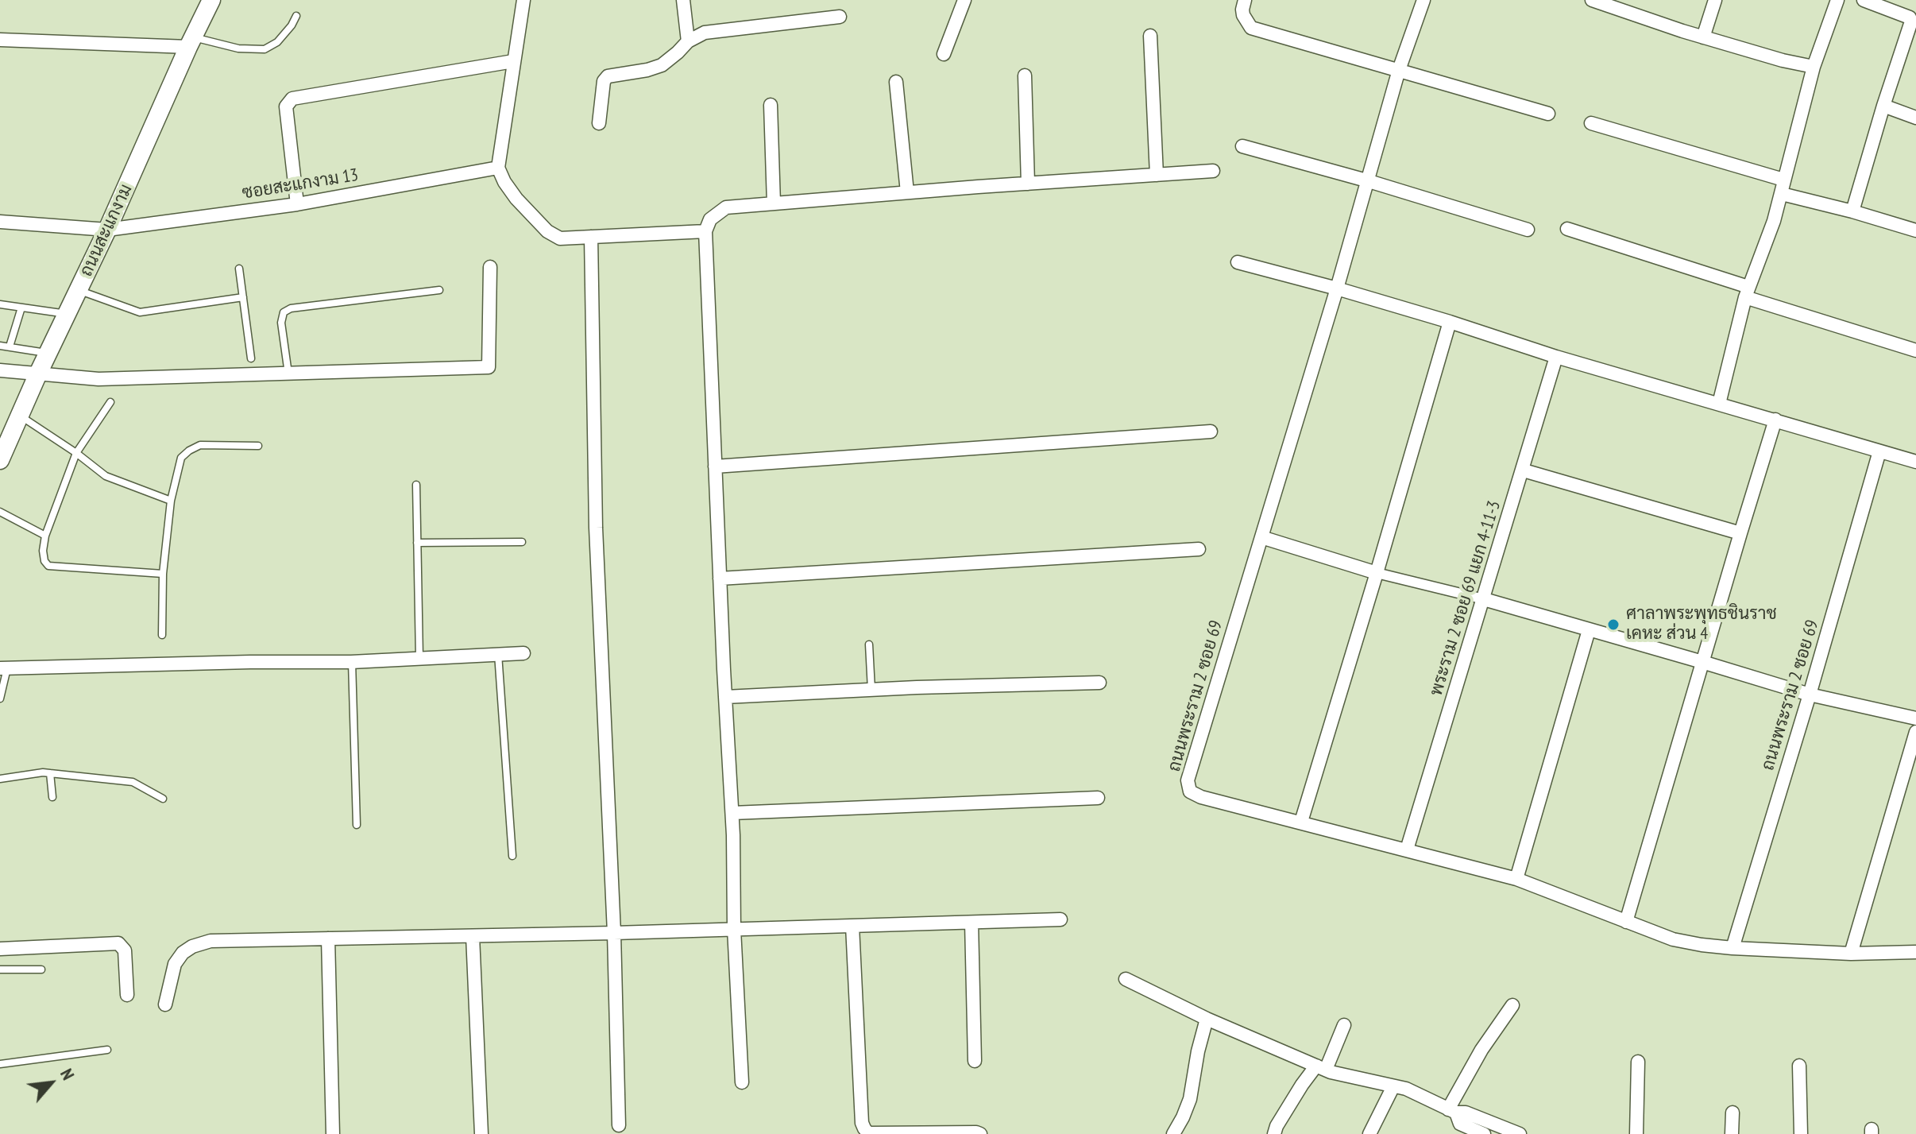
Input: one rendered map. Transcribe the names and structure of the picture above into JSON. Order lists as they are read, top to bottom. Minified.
{"streets":{"street":["ซอยสะแกงาม 13","ถนนสะแกงาม","พระราม 2 ซอย 69 แยก 4-11-3","ถนนพระราม 2 ซอย 69"]},"crossings":[["ซอยสะแกงาม 13","ถนนสะแกงาม"],["พระราม 2 ซอย 69 แยก 4-11-3","ถนนพระราม 2 ซอย 69"]],"places":["ศาลาพระพุทธชินราช เคหะ ส่วน 4"],"north":"top right"}
